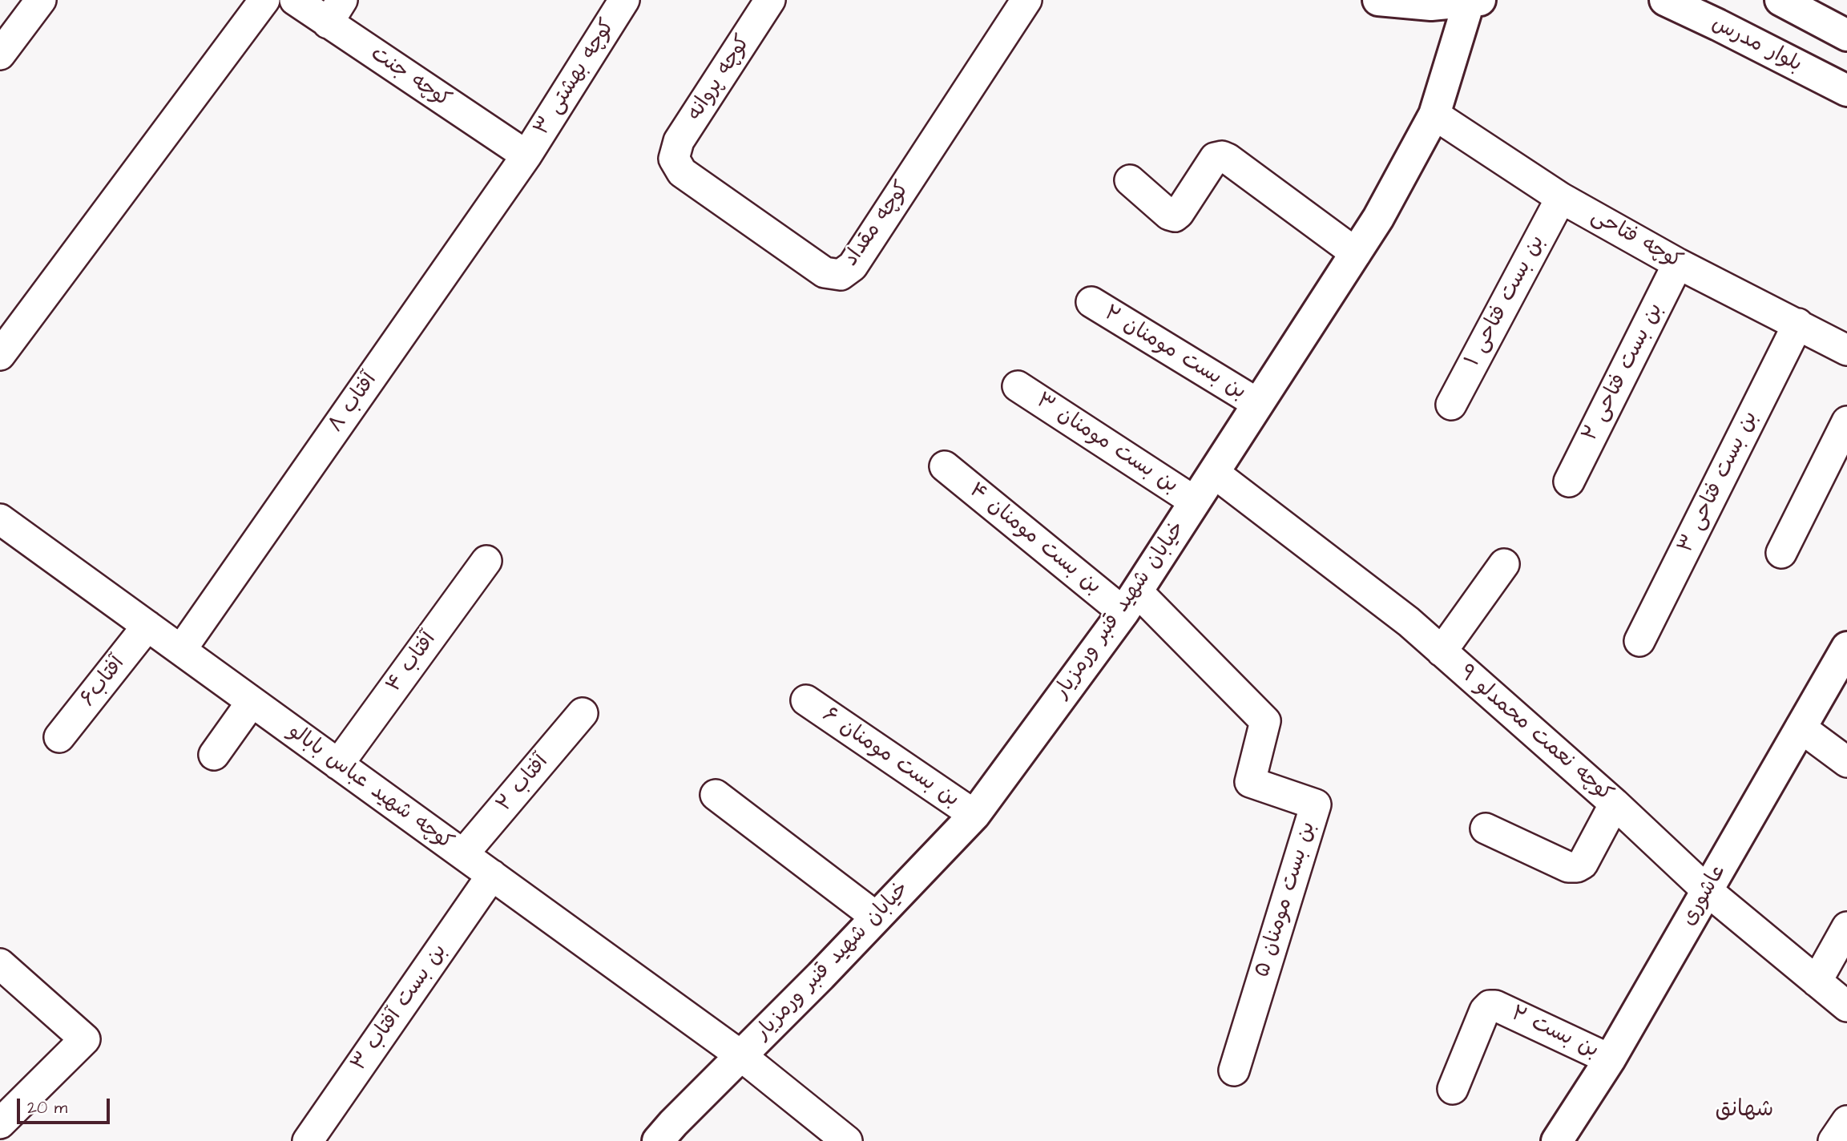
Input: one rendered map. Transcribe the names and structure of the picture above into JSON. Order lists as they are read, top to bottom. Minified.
{"streets":{"street":["بلوار مدرس","کوچه جنت","کوچه بهشتی ۳","کوچه پروانه","کوچه مقداد","کوچه فتاحی","بن بست فتاحی ۱","۲ بن بست مومنان","بن بست فتاحی ۲","آفتاب ۸","۳ بن بست مومنان","بن بست فتاحی ۳","۴ بن بست مومنان","خیابان شهید قنبر ورمزیار","آفتاب ۴","آفتاب۶","کوچه نعمت محمدلو ۹","۶ بن بست مومنان","آفتاب ۲","کوچه شهید عباس بابالو","عاشوری","۵ بن بست مومنان","بن بست آفتاب ۳","۲ بن بست"]},"crossings":[["کوچه جنت","کوچه بهشتی ۳"],["کوچه جنت","آفتاب ۸"],["کوچه بهشتی ۳","آفتاب ۸"],["کوچه پروانه","کوچه مقداد"],["کوچه فتاحی","بن بست فتاحی ۱"],["کوچه فتاحی","بن بست فتاحی ۲"],["کوچه فتاحی","بن بست فتاحی ۳"],["کوچه فتاحی","خیابان شهید قنبر ورمزیار"],["۲ بن بست مومنان","خیابان شهید قنبر ورمزیار"],["آفتاب ۸","کوچه شهید عباس بابالو"],["۳ بن بست مومنان","خیابان شهید قنبر ورمزیار"],["۴ بن بست مومنان","خیابان شهید قنبر ورمزیار"],["۴ بن بست مومنان","۵ بن بست مومنان"],["خیابان شهید قنبر ورمزیار","کوچه نعمت محمدلو ۹"],["خیابان شهید قنبر ورمزیار","۶ بن بست مومنان"],["خیابان شهید قنبر ورمزیار","کوچه شهید عباس بابالو"],["خیابان شهید قنبر ورمزیار","۵ بن بست مومنان"],["آفتاب ۴","کوچه شهید عباس بابالو"],["آفتاب۶","کوچه شهید عباس بابالو"],["کوچه نعمت محمدلو ۹","عاشوری"],["آفتاب ۲","کوچه شهید عباس بابالو"],["کوچه شهید عباس بابالو","بن بست آفتاب ۳"],["عاشوری","۲ بن بست"]],"districts":["شهانق"],"scale_bar":"20 m"}
